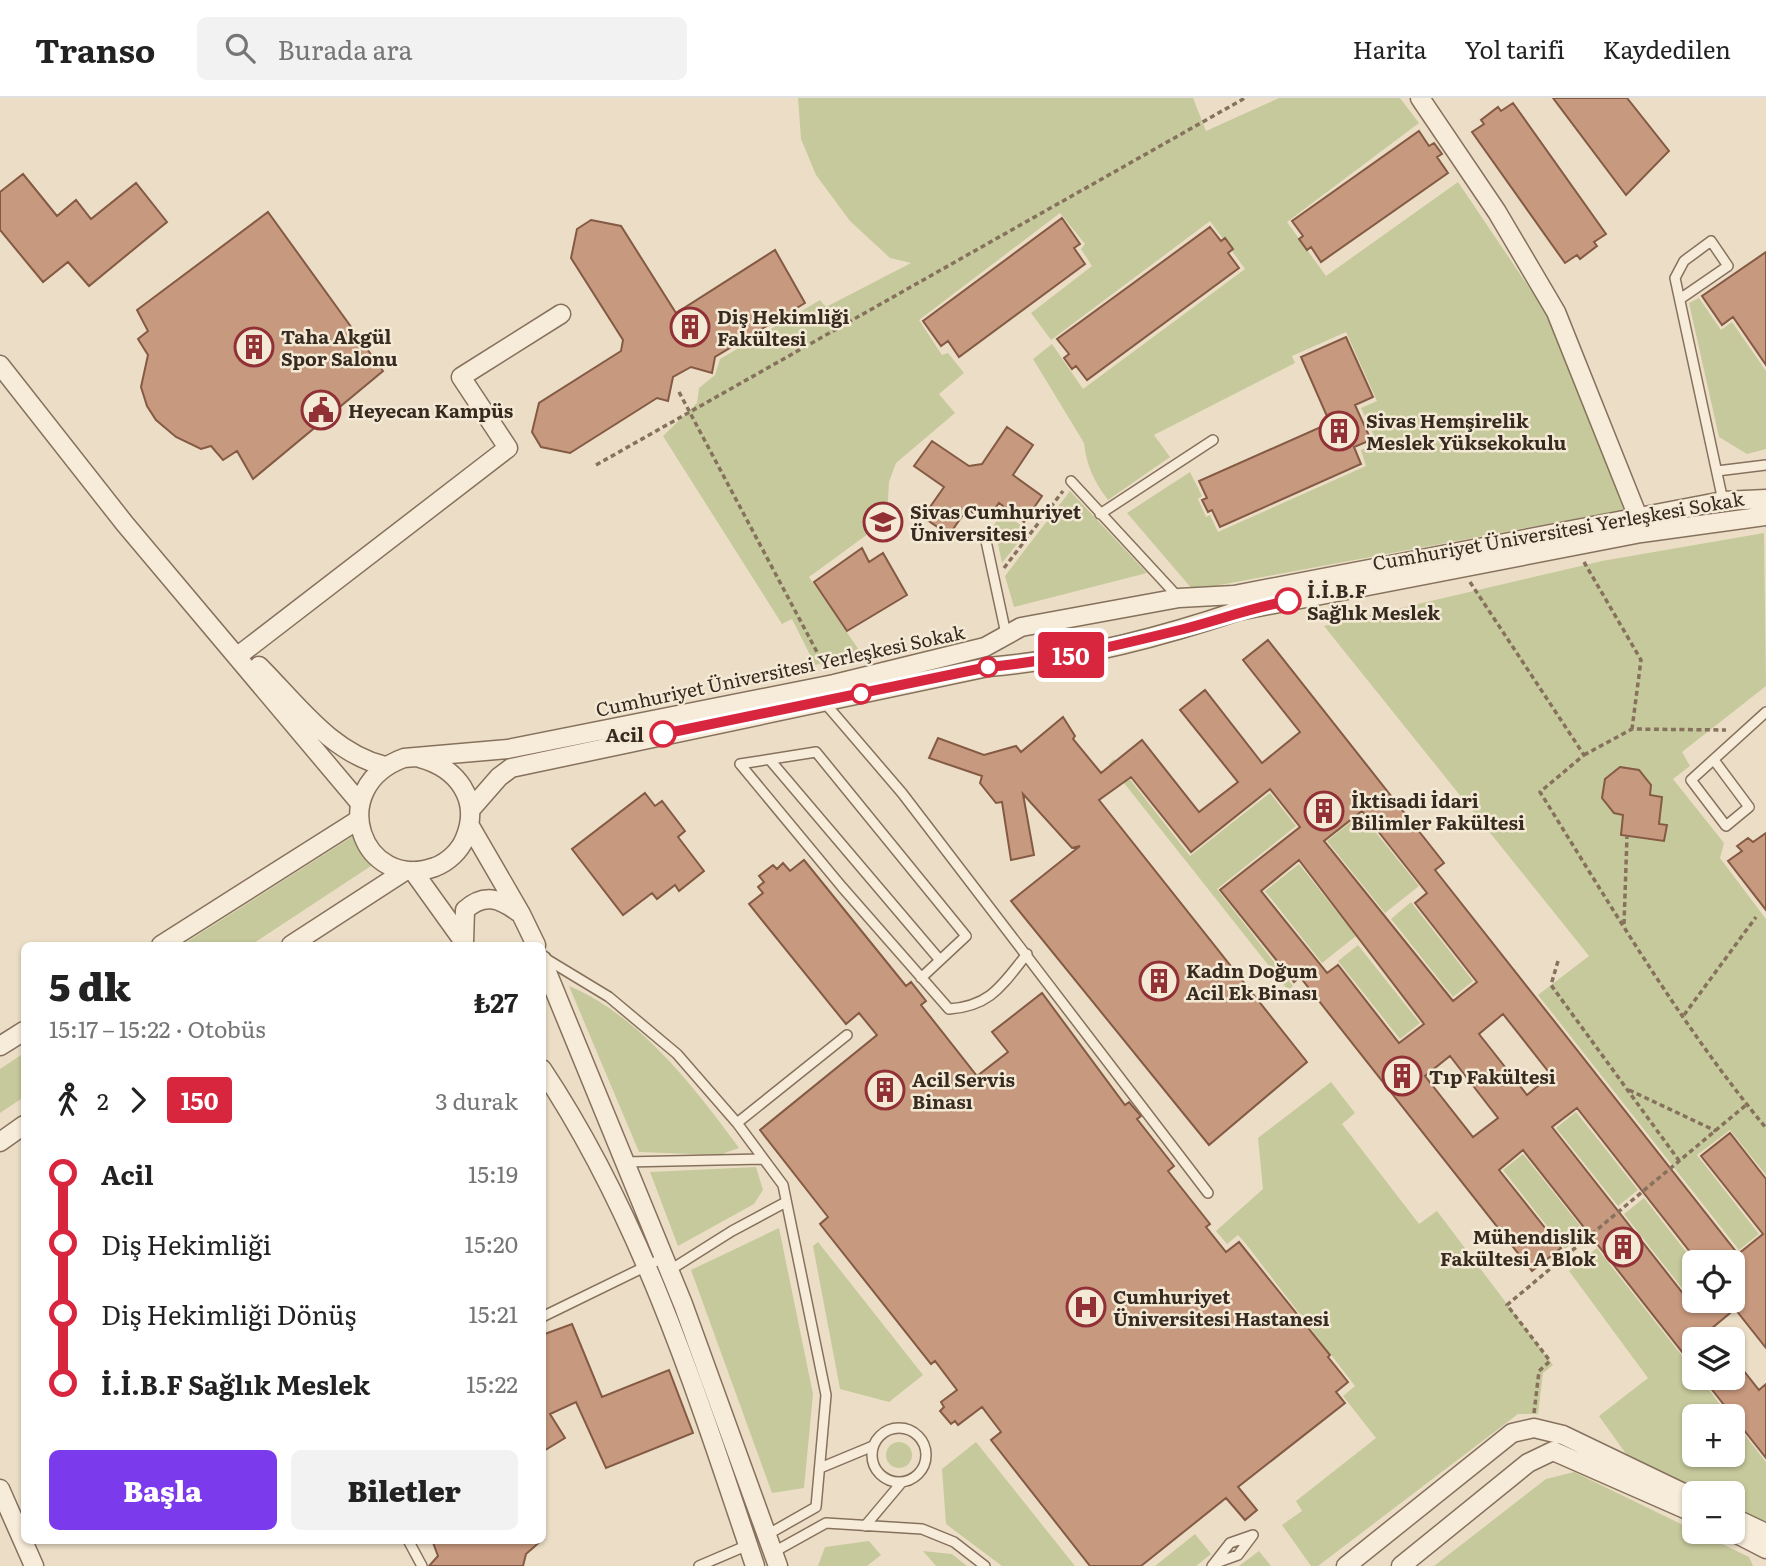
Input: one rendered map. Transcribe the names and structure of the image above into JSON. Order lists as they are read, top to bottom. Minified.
{"streets":{"street":["Cumhuriyet Üniversitesi Yerleşkesi Sokak"]},"places":{"building":["Diş Hekimliği Fakültesi","Taha Akgül Spor Salonu","Sivas Hemşirelik Meslek Yüksekokulu","İktisadi İdari Bilimler Fakültesi","Kadın Doğum Acil Ek Binası","Tıp Fakültesi","Acil Servis Binası","Mühendislik Fakültesi A Blok"],"public building":["Heyecan Kampüs"],"school or university":["Sivas Cumhuriyet Üniversitesi"],"other":["İ.İ.B.F Sağlık Meslek","Acil"],"hospital":["Cumhuriyet Üniversitesi Hastanesi"]},"lines":["bus line 150"],"page":{"header":"Transo","search":"Burada ara","nav":["Harita","Yol tarifi","Kaydedilen"],"on_map":"150","heading":["5 dk","15:17 – 15:22 · Otobüs","₺27"],"legs":["2","150","3 durak"],"list":[{"name":"Acil","value":"15:19"},{"name":"Diş Hekimliği","value":"15:20"},{"name":"Diş Hekimliği Dönüş","value":"15:21"},{"name":"İ.İ.B.F Sağlık Meslek","value":"15:22"}],"map_buttons":["+","−"],"buttons":["Başla","Biletler"]}}
